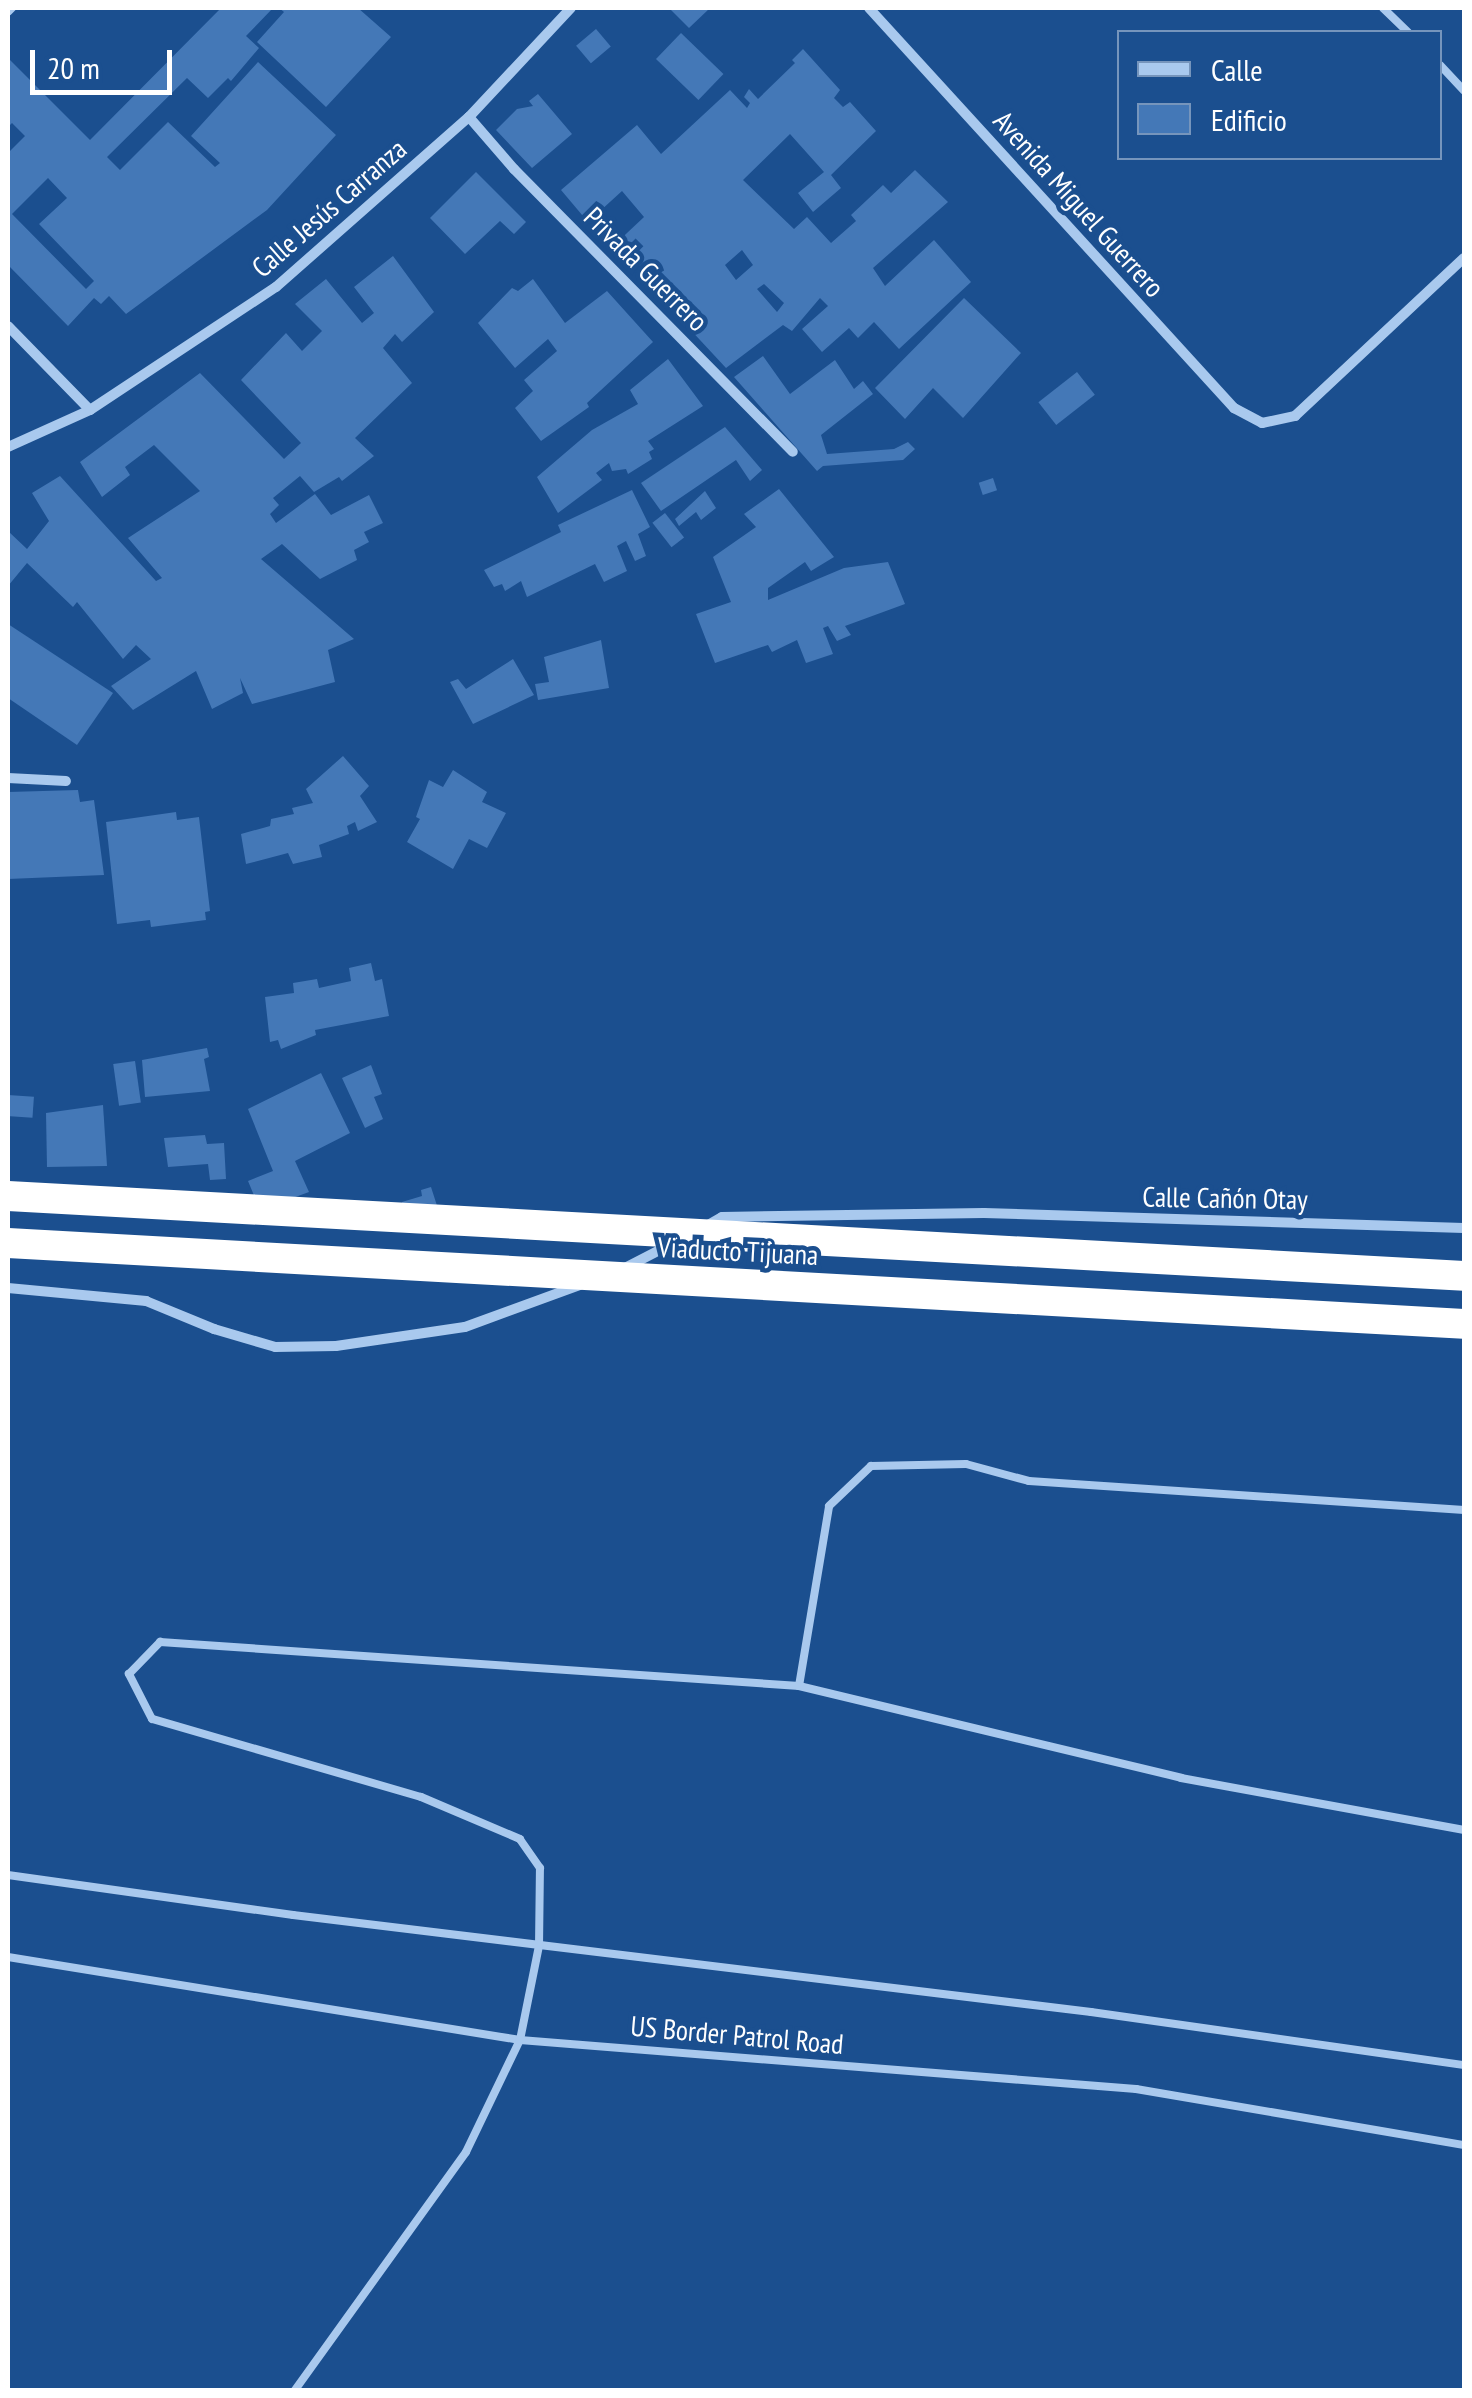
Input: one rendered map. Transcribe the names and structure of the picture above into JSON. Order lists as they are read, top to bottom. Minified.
{"streets":{"highway":["Viaducto Tijuana"],"street":["Avenida Miguel Guerrero","Calle Jesús Carranza","Privada Guerrero","Calle Cañón Otay"],"lane":["US Border Patrol Road"]},"crossings":[["Calle Jesús Carranza","Privada Guerrero"]],"legend":["Calle","Edificio"],"scale_bar":"20 m"}
